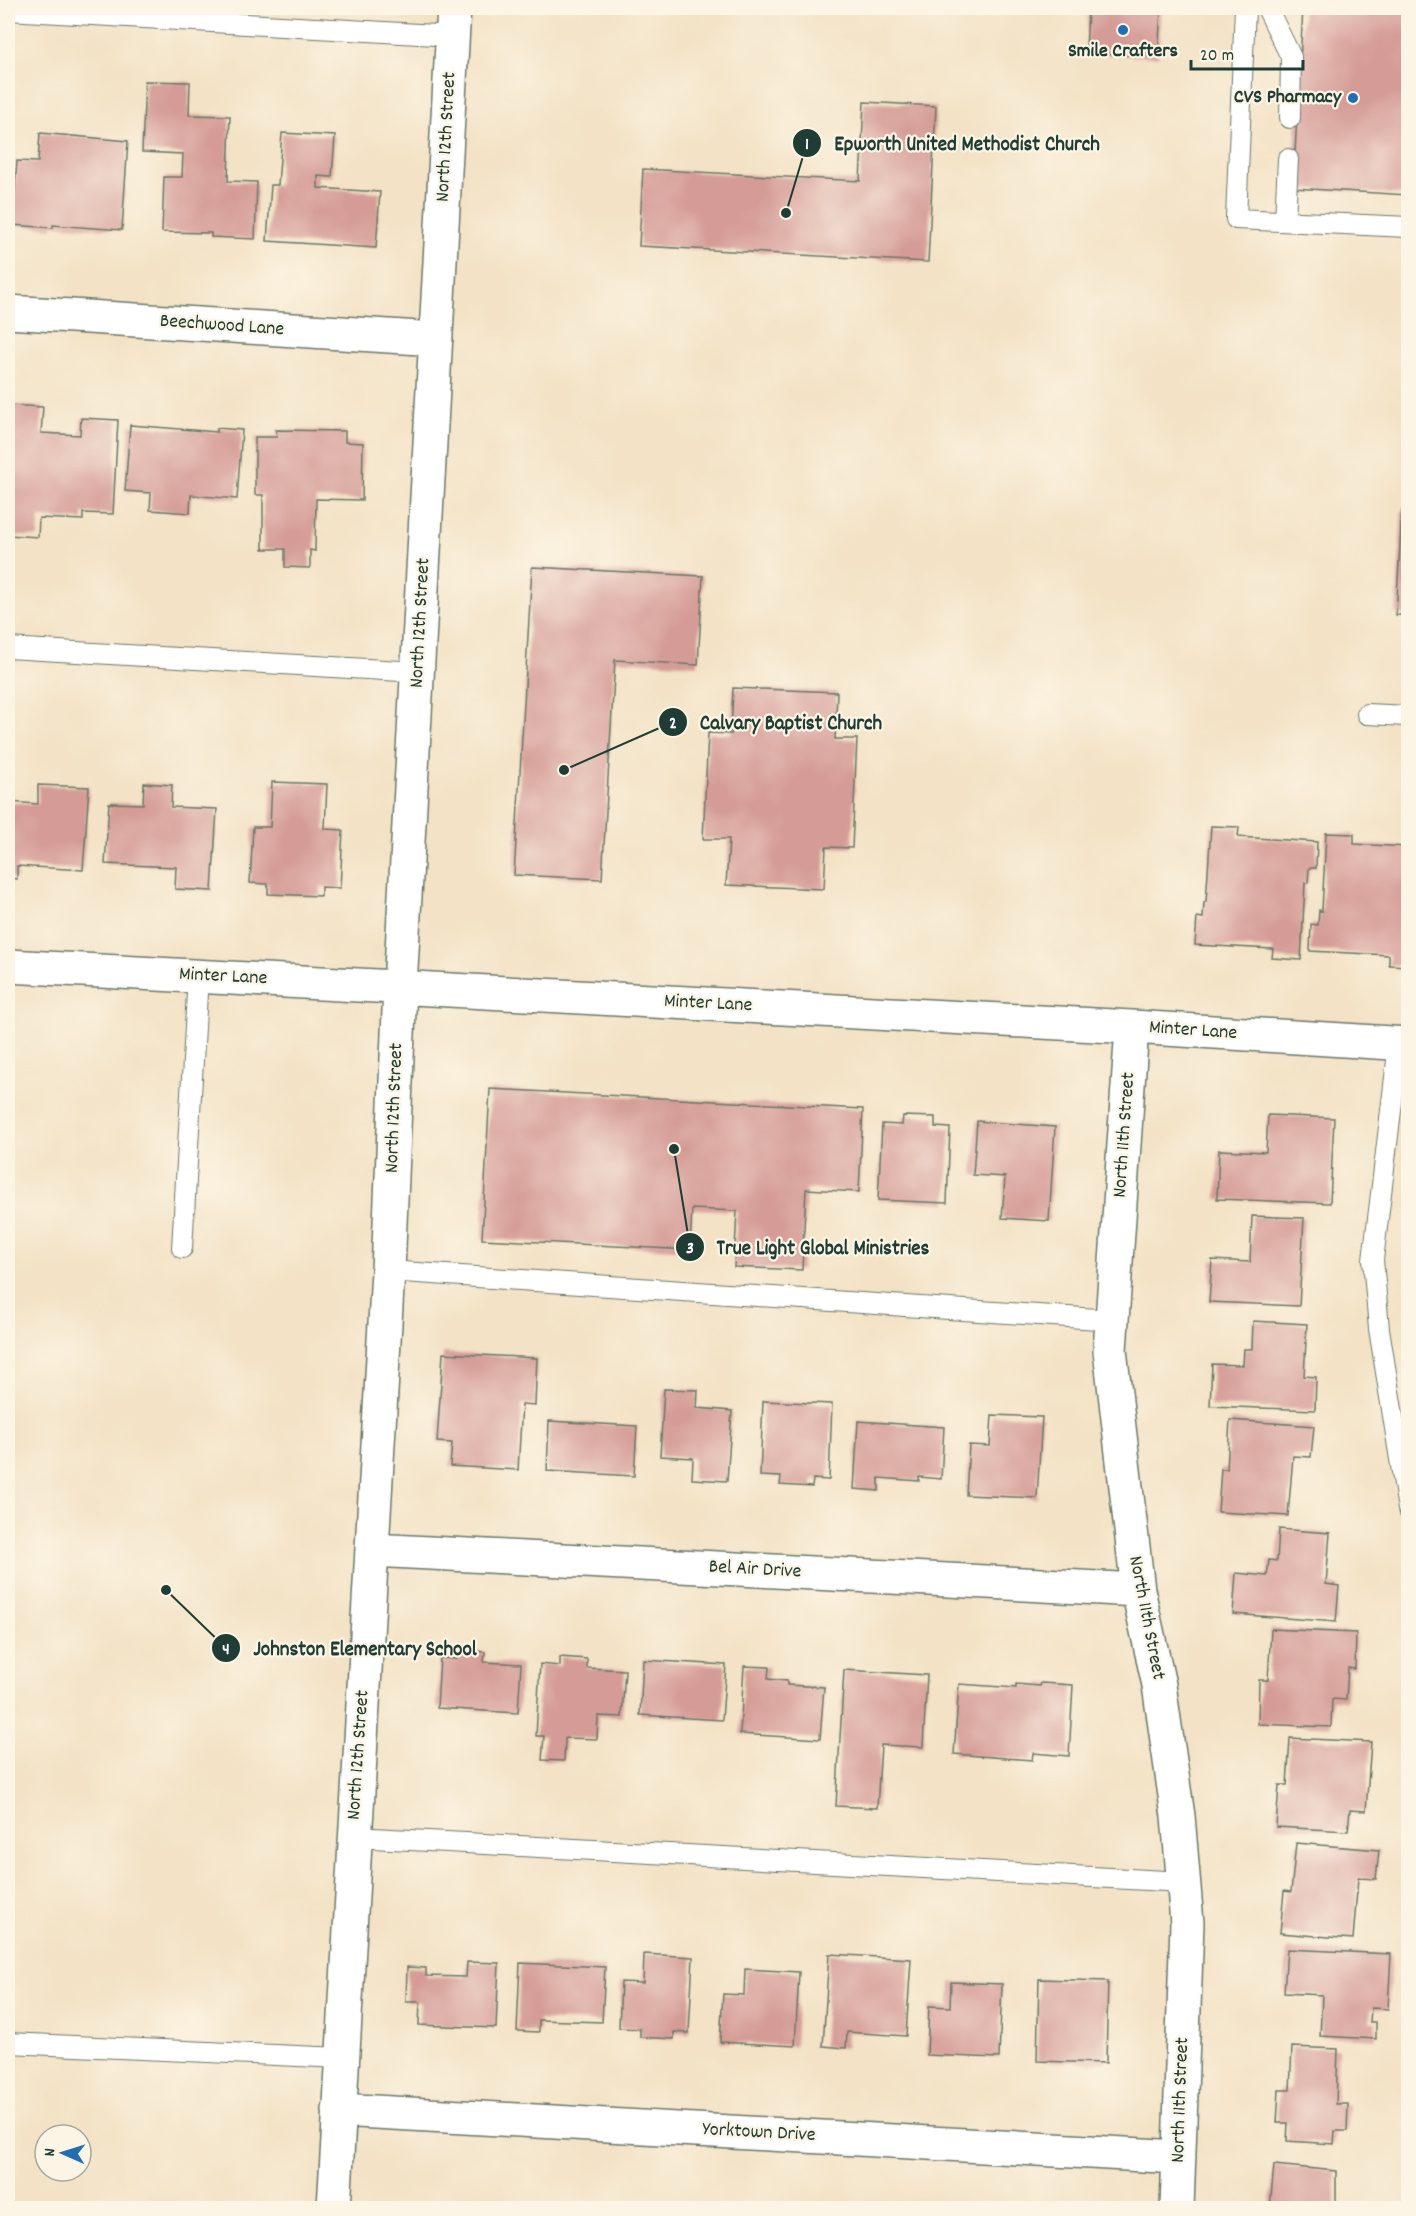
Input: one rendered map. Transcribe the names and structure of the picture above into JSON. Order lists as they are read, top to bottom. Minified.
{"streets":{"street":["North 12th Street","Beechwood Lane","Minter Lane","North 11th Street","Bel Air Drive","Yorktown Drive"]},"crossings":[["North 12th Street","Beechwood Lane"],["North 12th Street","Minter Lane"],["North 12th Street","Bel Air Drive"],["North 12th Street","Yorktown Drive"],["Minter Lane","North 11th Street"],["North 11th Street","Bel Air Drive"],["North 11th Street","Yorktown Drive"]],"places":["Smile Crafters","CVS Pharmacy","Epworth United Methodist Church","Calvary Baptist Church","True Light Global Ministries","Johnston Elementary School"],"scale_bar":"20 m","north":"left"}
